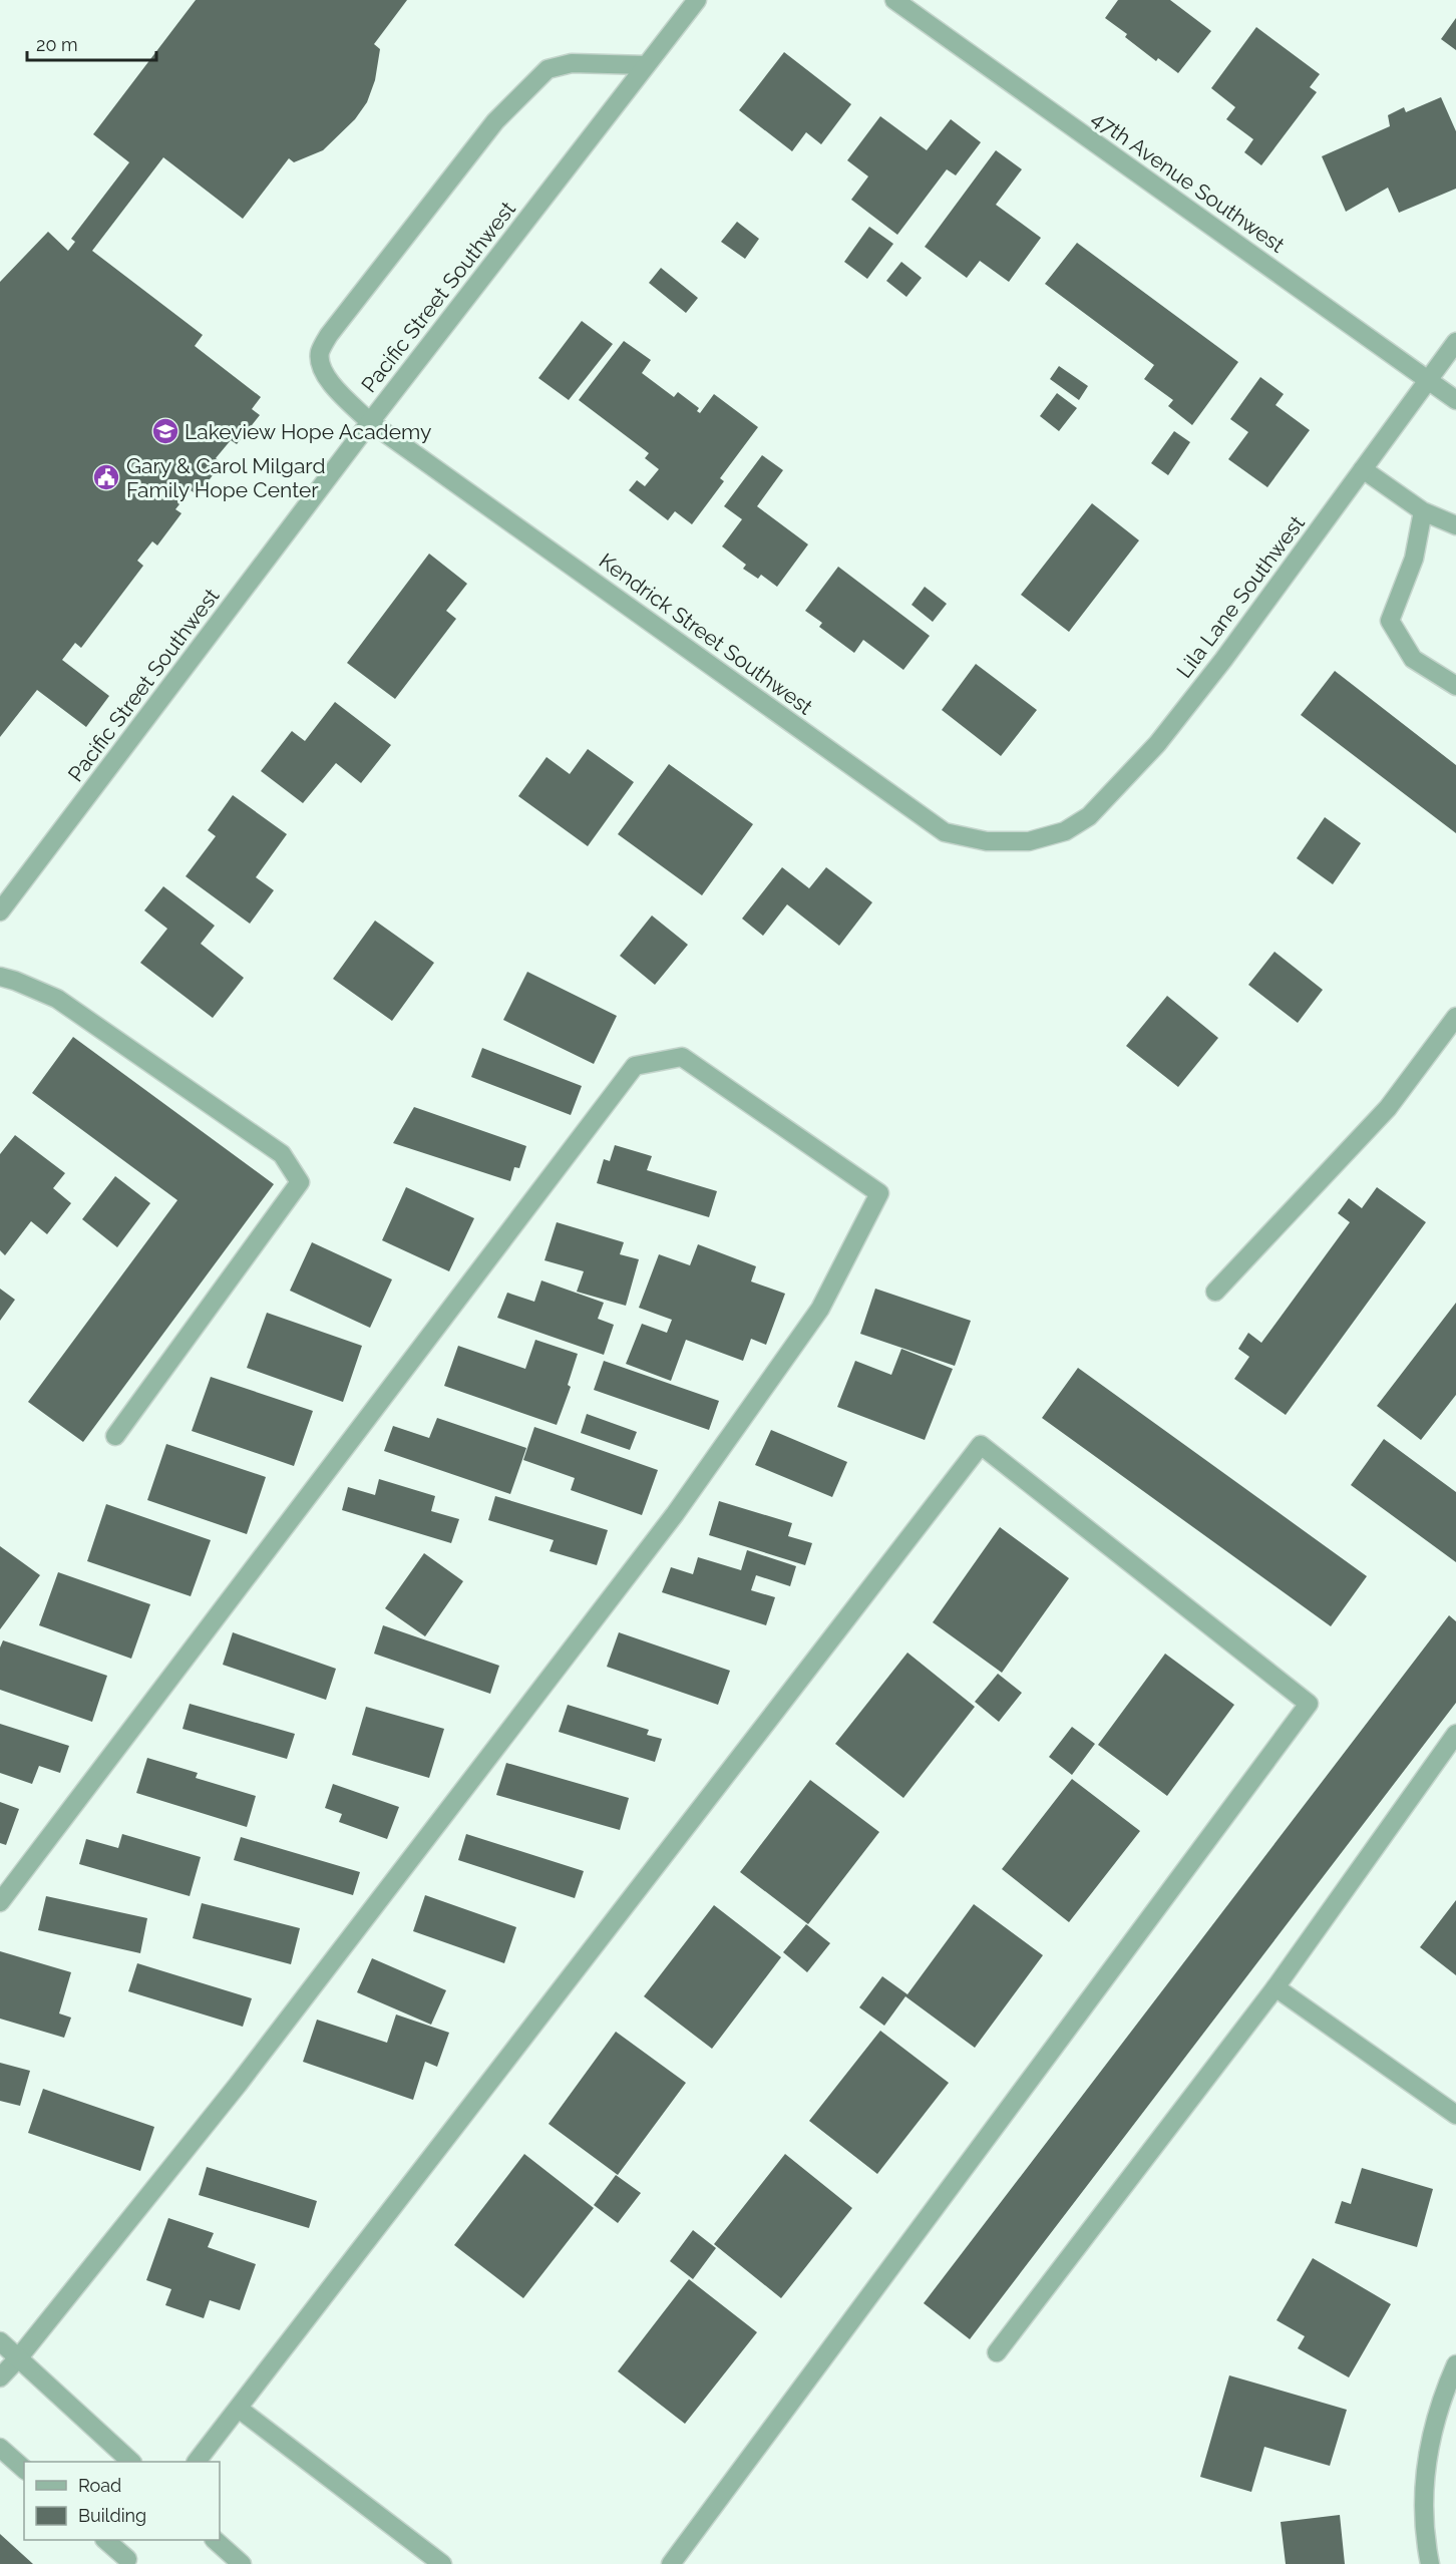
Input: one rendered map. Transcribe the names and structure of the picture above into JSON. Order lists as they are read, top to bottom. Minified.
{"streets":{"street":["47th Avenue Southwest","Pacific Street Southwest","Lila Lane Southwest","Kendrick Street Southwest"]},"crossings":[["47th Avenue Southwest","Lila Lane Southwest"],["Pacific Street Southwest","Kendrick Street Southwest"],["Lila Lane Southwest","Kendrick Street Southwest"]],"places":{"school or university":["Lakeview Hope Academy"],"public building":["Gary & Carol Milgard Family Hope Center"]},"legend":["Road","Building"],"scale_bar":"20 m"}
